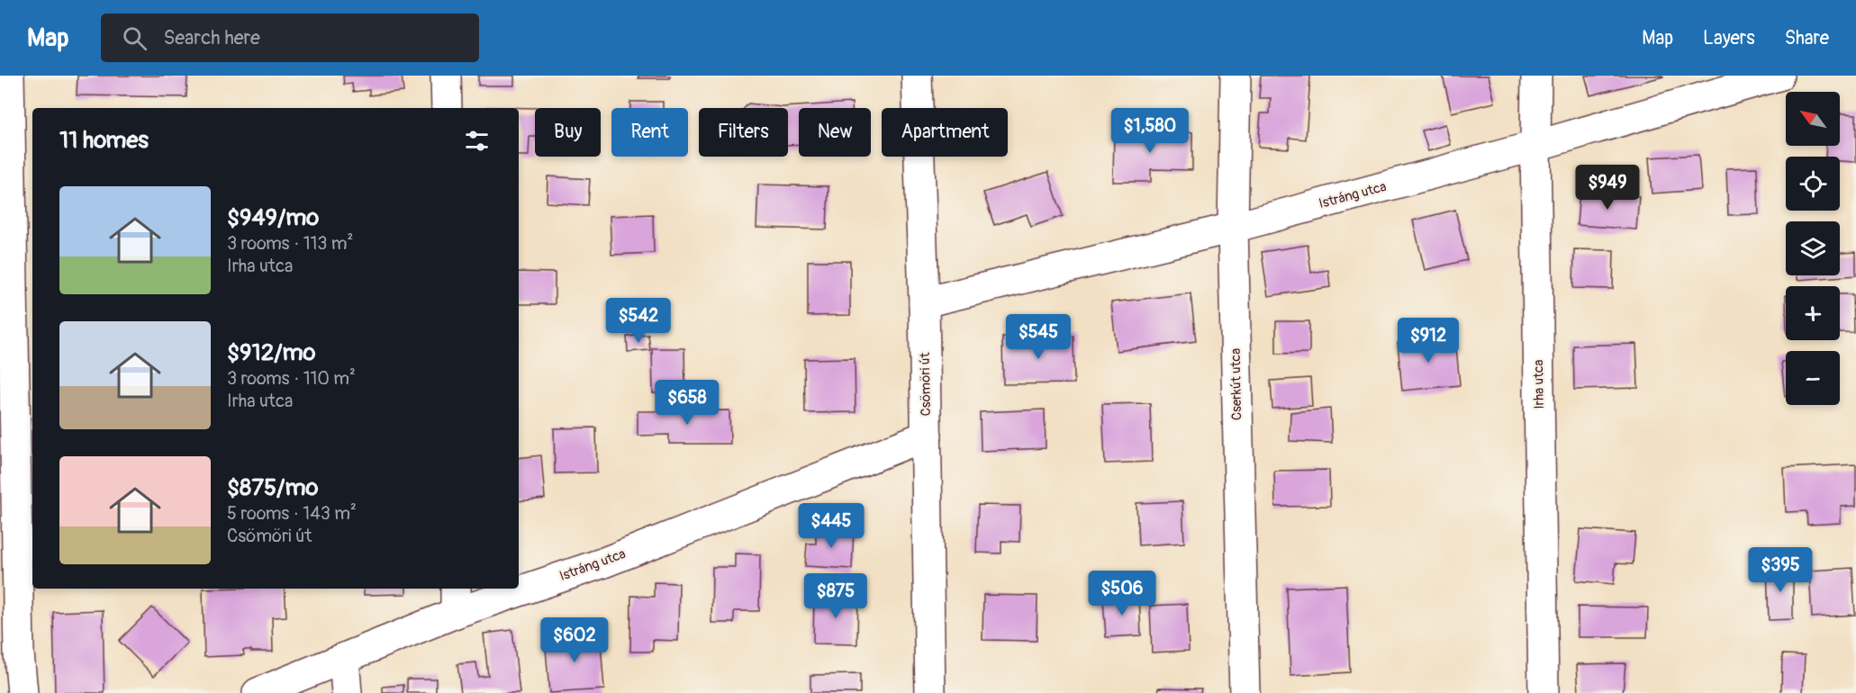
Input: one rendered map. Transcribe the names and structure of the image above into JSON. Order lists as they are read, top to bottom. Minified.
{"streets":{"street":["Istráng utca","Csömöri út","Cserkút utca","Irha utca"]},"crossings":[["Istráng utca","Csömöri út"],["Istráng utca","Cserkút utca"],["Istráng utca","Irha utca"]],"north":"top left","page":{"header":"Map","search":"Search here","nav":["Map","Layers","Share"],"map_buttons":["+","−"],"price":["$1,580","$949","$542","$545","$912","$658","$445","$395","$506","$875","$602"],"chip":["Buy","Rent","Filters","New","Apartment"],"heading":"11 homes","list":[{"name":"$949/mo","note":"3 rooms · 113 m² · Irha utca"},{"name":"$912/mo","note":"3 rooms · 110 m² · Irha utca"},{"name":"$875/mo","note":"5 rooms · 143 m² · Csömöri út"}]}}
